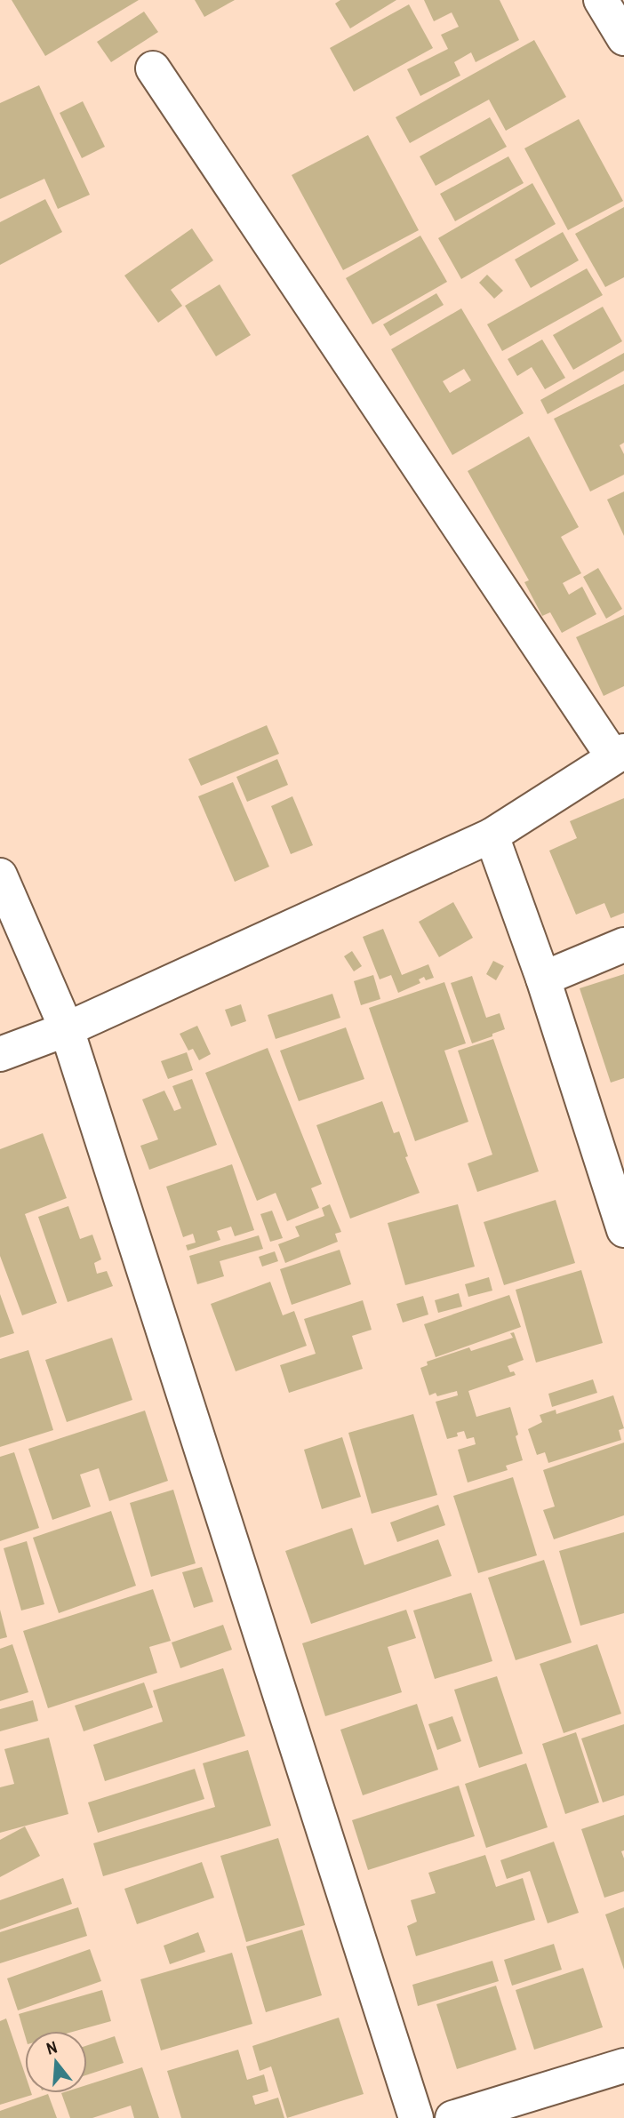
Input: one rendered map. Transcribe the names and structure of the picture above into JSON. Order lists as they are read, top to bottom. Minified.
{"north":"top"}
